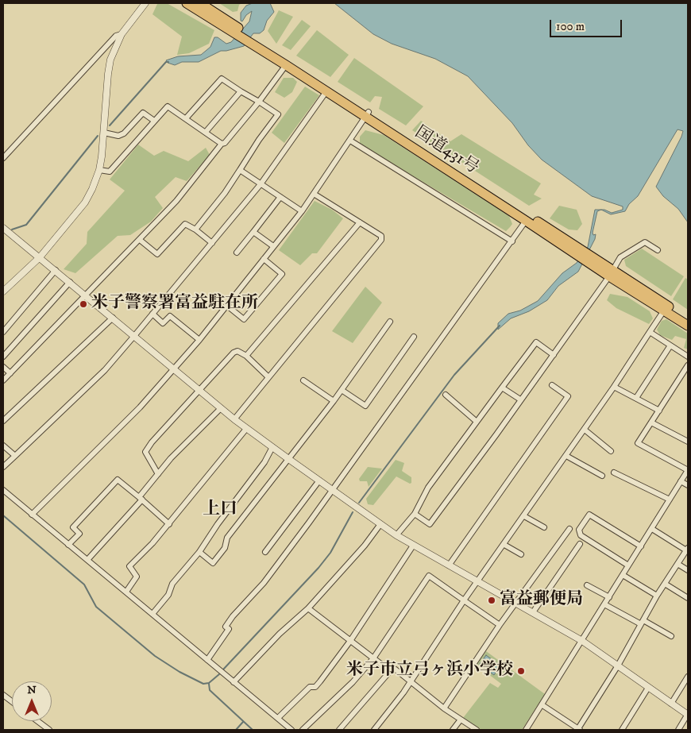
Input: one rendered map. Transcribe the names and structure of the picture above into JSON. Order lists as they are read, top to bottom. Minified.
{"streets":{"highway":["国道431号"]},"districts":["上口"],"places":["米子警察署富益駐在所","富益郵便局","米子市立弓ヶ浜小学校"],"scale_bar":"100 m","north":"top"}
